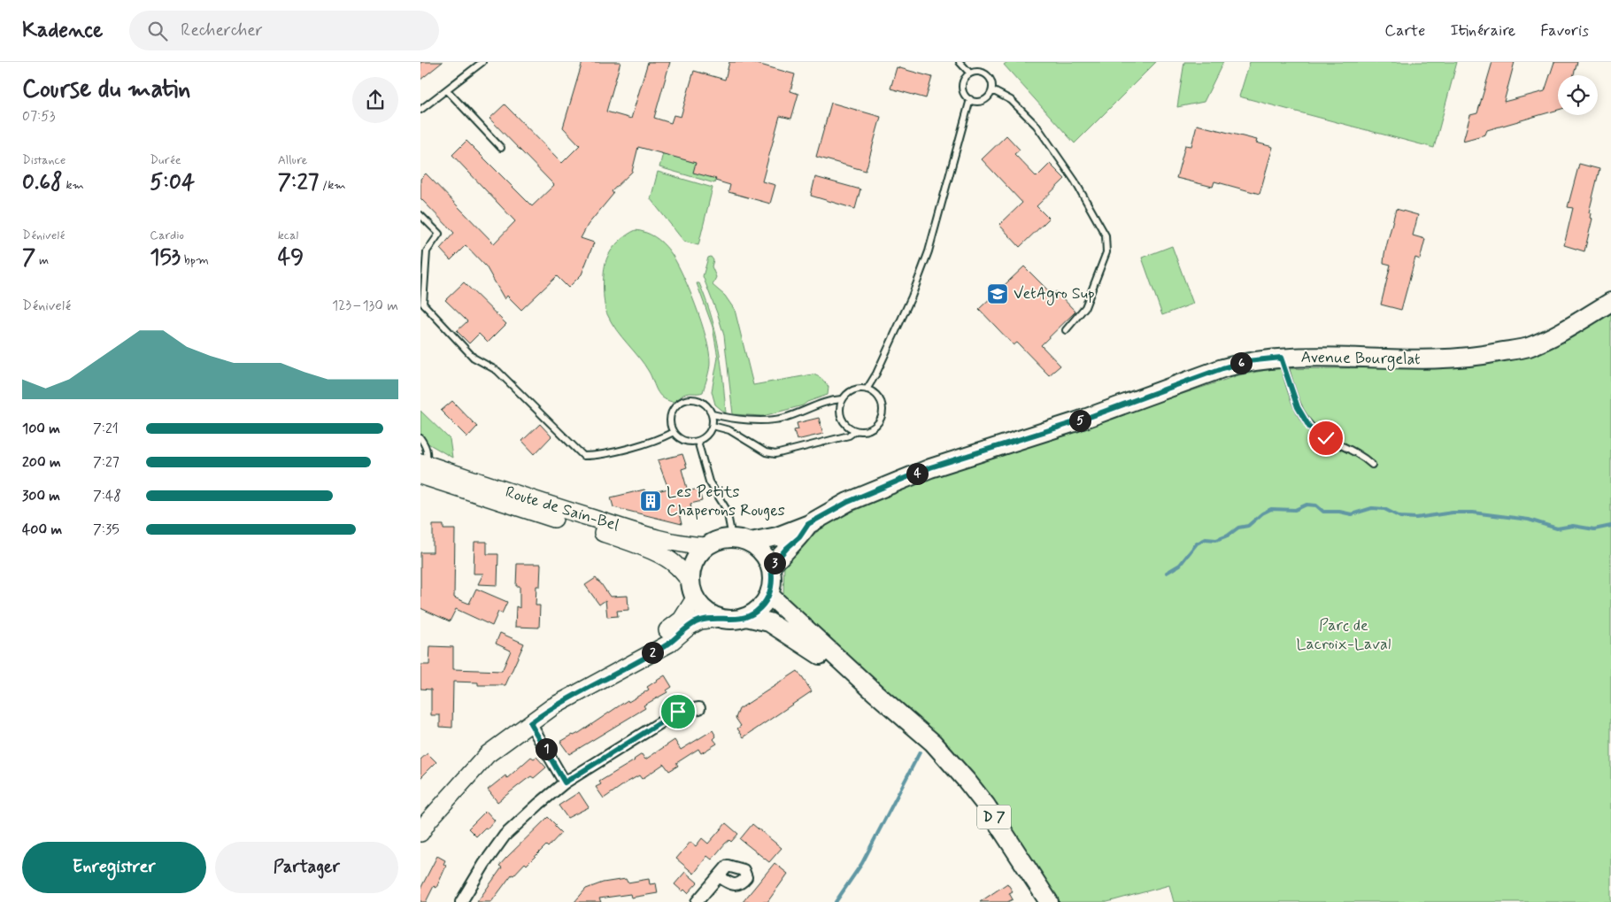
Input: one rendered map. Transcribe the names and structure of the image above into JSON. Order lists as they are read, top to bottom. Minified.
{"streets":{"main road":["Avenue Bourgelat","Route de Sain-Bel","D 7"]},"crossings":[["Avenue Bourgelat","Route de Sain-Bel"],["Avenue Bourgelat","D 7"],["Route de Sain-Bel","D 7"]],"parks":["Parc de Lacroix-Laval"],"places":{"school or university":["VetAgro Sup"],"building":["Les Petits Chaperons Rouges"]},"page":{"header":"Kadence","search":"Rechercher","nav":["Carte","Itinéraire","Favoris"],"heading":["Course du matin","07:53"],"stats":[["Distance","0.68 km"],["Durée","5:04"],["Allure","7:27 /km"],["Dénivelé","7 m"],["Cardio","153 bpm"],["kcal","49"]],"chart":["Dénivelé","123–130 m"],"pins":["6","5","4","3","2","1"],"list":[{"name":"100 m","note":"7:21"},{"name":"200 m","note":"7:27"},{"name":"300 m","note":"7:48"},{"name":"400 m","note":"7:35"}],"buttons":["Enregistrer","Partager"]}}
